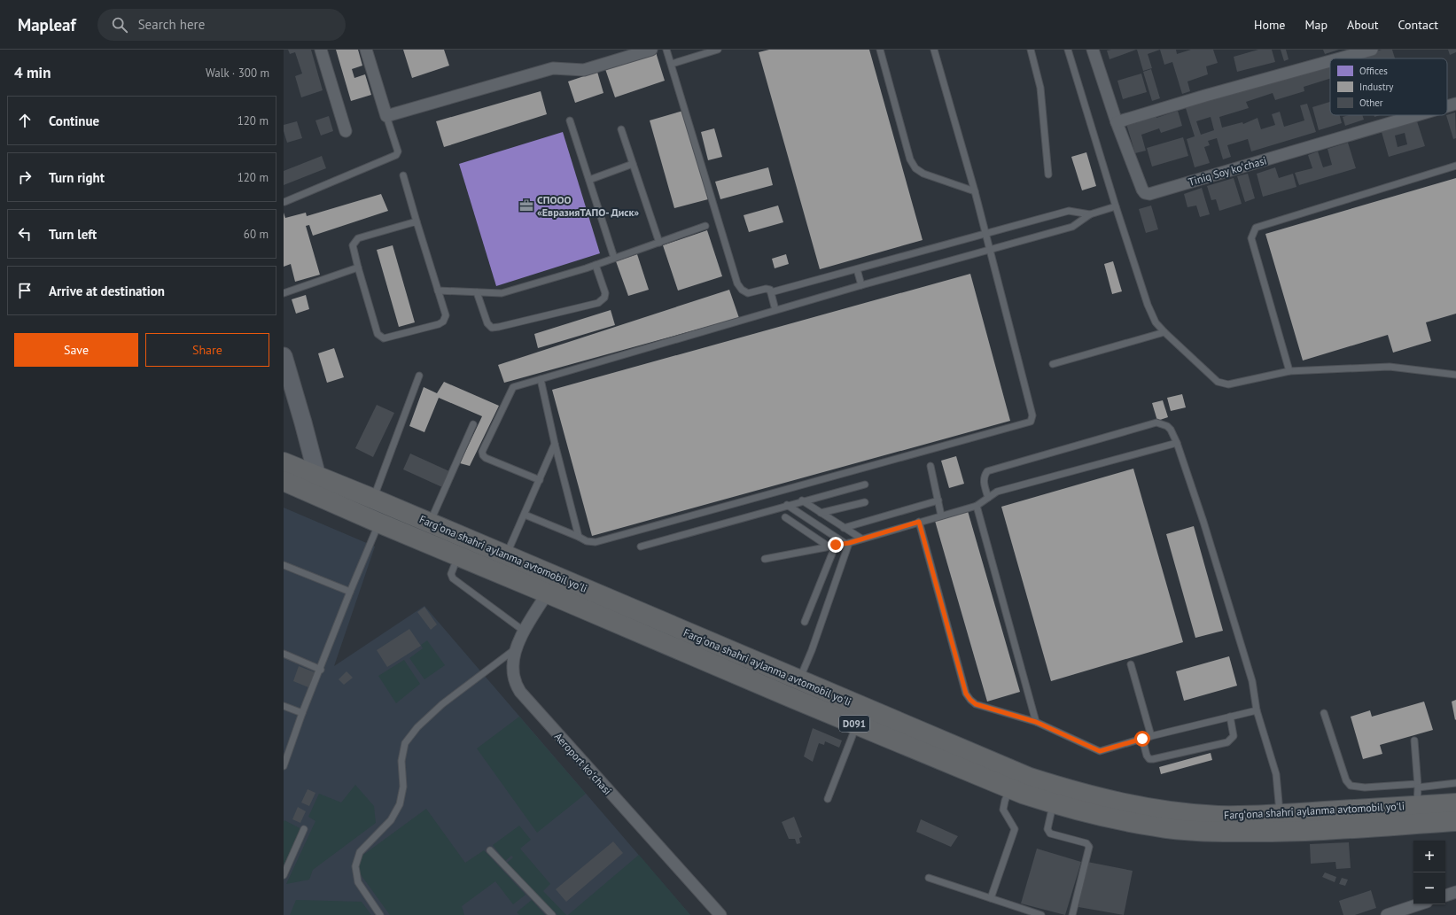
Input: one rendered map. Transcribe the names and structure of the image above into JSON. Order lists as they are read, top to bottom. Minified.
{"streets":{"highway":["Fargʻona shahri aylanma avtomobil yoʻli","D091"],"street":["Tiniq Soy koʻchasi","Aeroport koʻchasi"]},"crossings":[["Fargʻona shahri aylanma avtomobil yoʻli","Aeroport koʻchasi"]],"places":{"office":["СПООО «ЕвразияТАПО- Диск»"]},"legend":["Offices","Industry","Other"],"page":{"header":"Mapleaf","search":"Search here","nav":["Home","Map","About","Contact"],"heading":["4 min","Walk · 300 m"],"list":[["Continue","120 m"],["Turn right","120 m"],["Turn left","60 m"],"Arrive at destination"],"buttons":["Save","Share"],"map_buttons":["+","−"]}}
